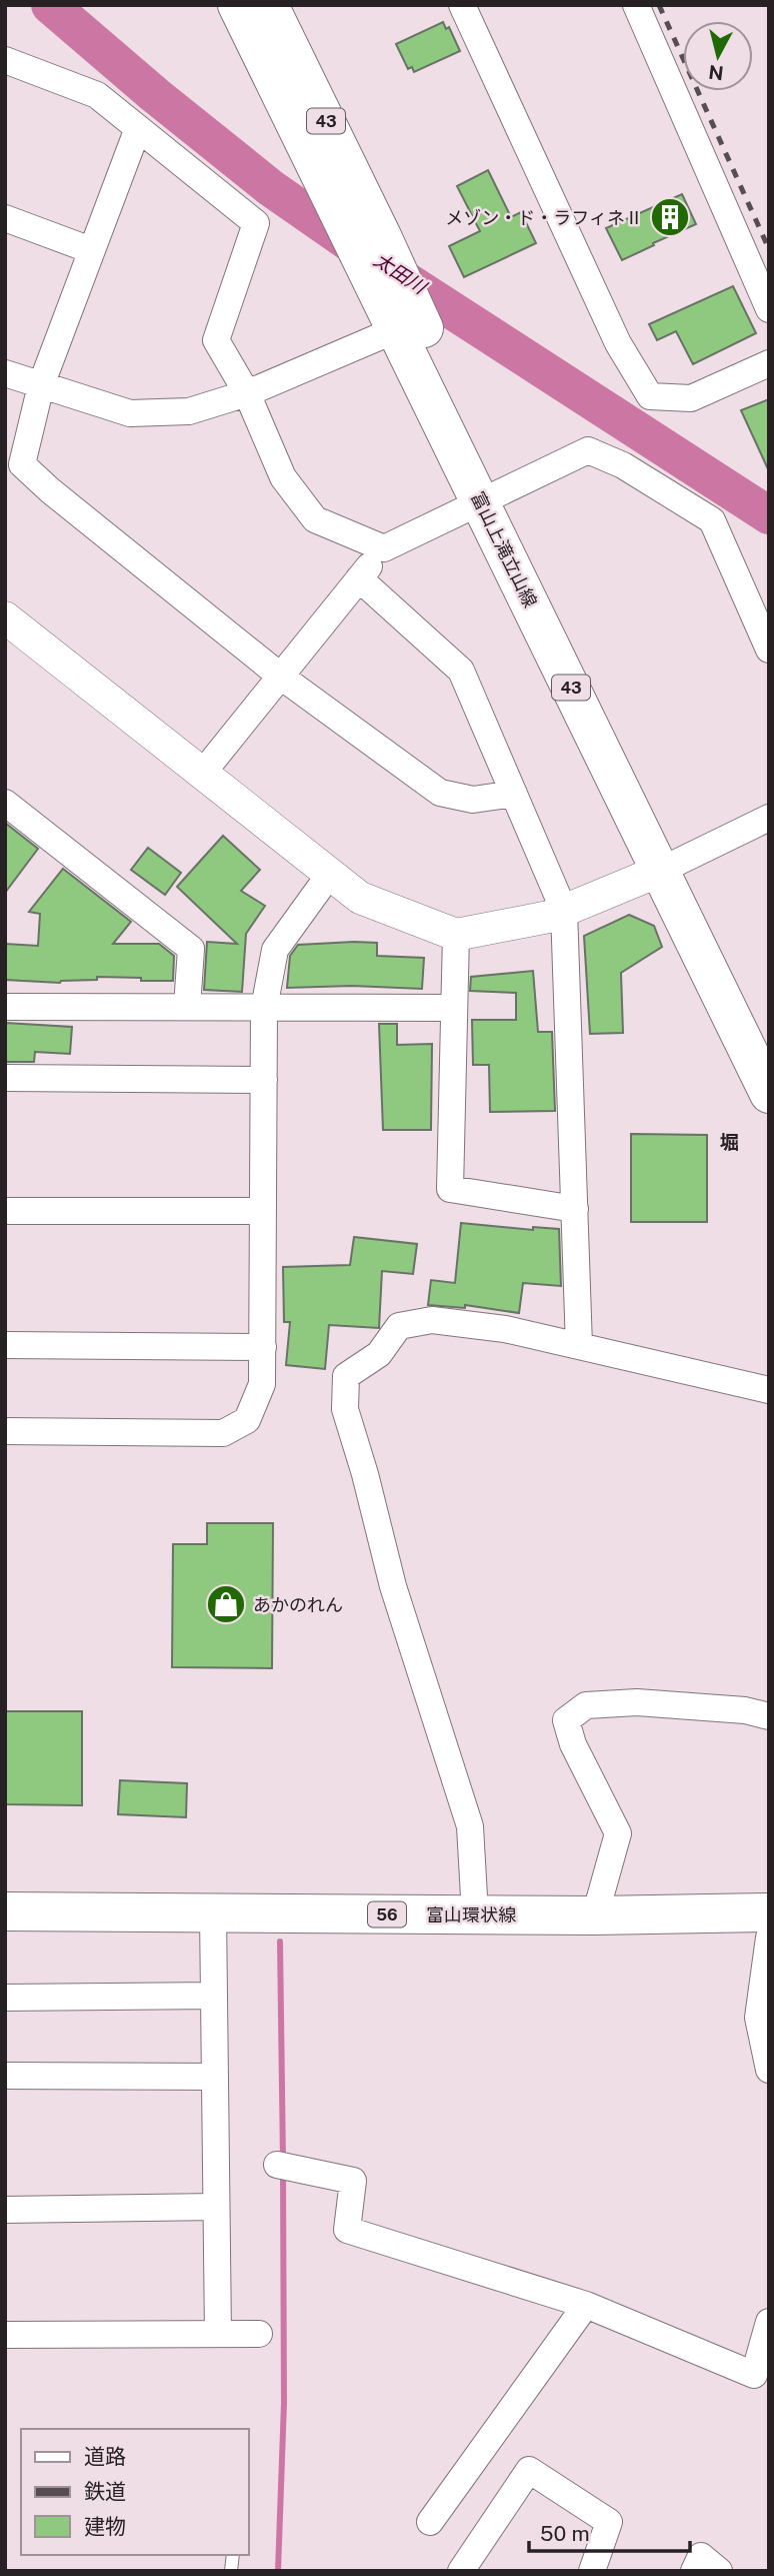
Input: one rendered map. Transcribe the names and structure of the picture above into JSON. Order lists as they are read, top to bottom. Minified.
{"streets":{"main road":["43","富山上滝立山線","56","富山環状線"]},"districts":["堀"],"water":["太田川"],"places":{"building":["メゾン・ド・ラフィネⅡ"],"shop":["あかのれん"]},"legend":["道路","鉄道","建物"],"scale_bar":"50 m","north":"bottom"}
